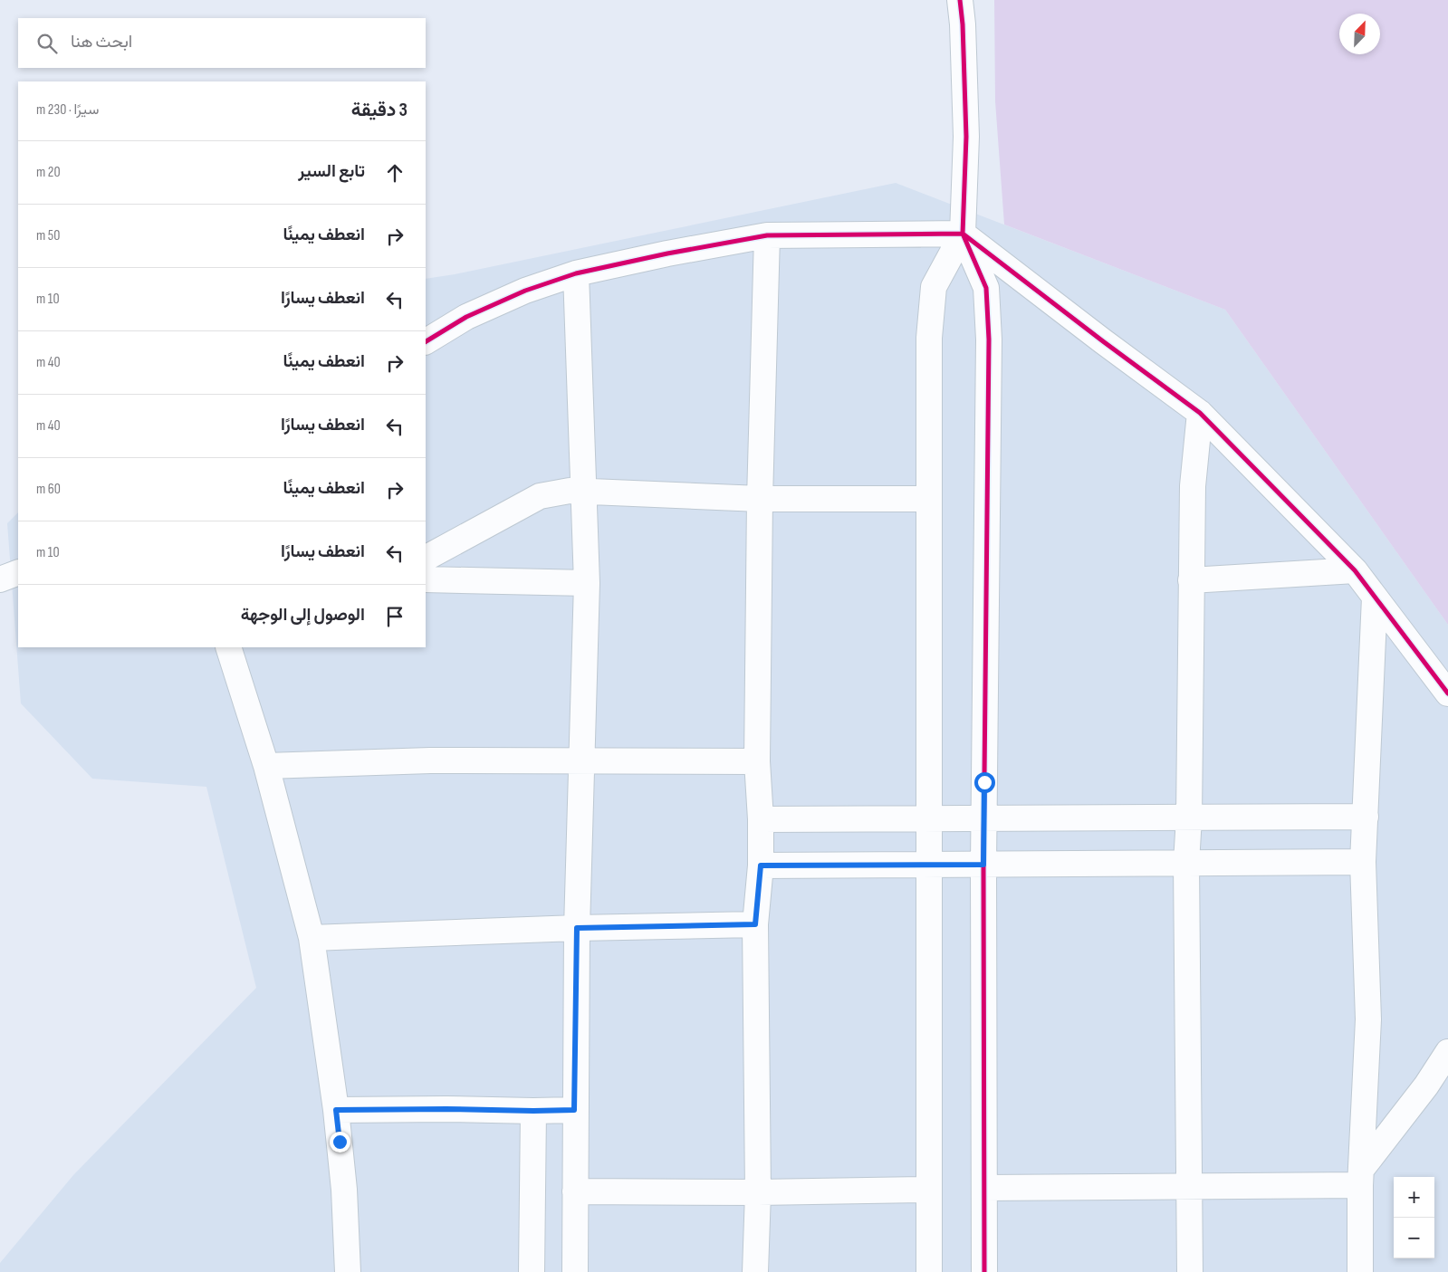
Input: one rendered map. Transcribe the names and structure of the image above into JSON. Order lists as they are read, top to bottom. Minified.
{"north":"top right","page":{"search":"ابحث هنا","heading":["3 دقيقة","سيرًا · 230 m"],"list":[["تابع السير","20 m"],["انعطف يمينًا","50 m"],["انعطف يسارًا","10 m"],["انعطف يمينًا","40 m"],["انعطف يسارًا","40 m"],["انعطف يمينًا","60 m"],["انعطف يسارًا","10 m"],"الوصول إلى الوجهة"],"map_buttons":["+","−"]}}
